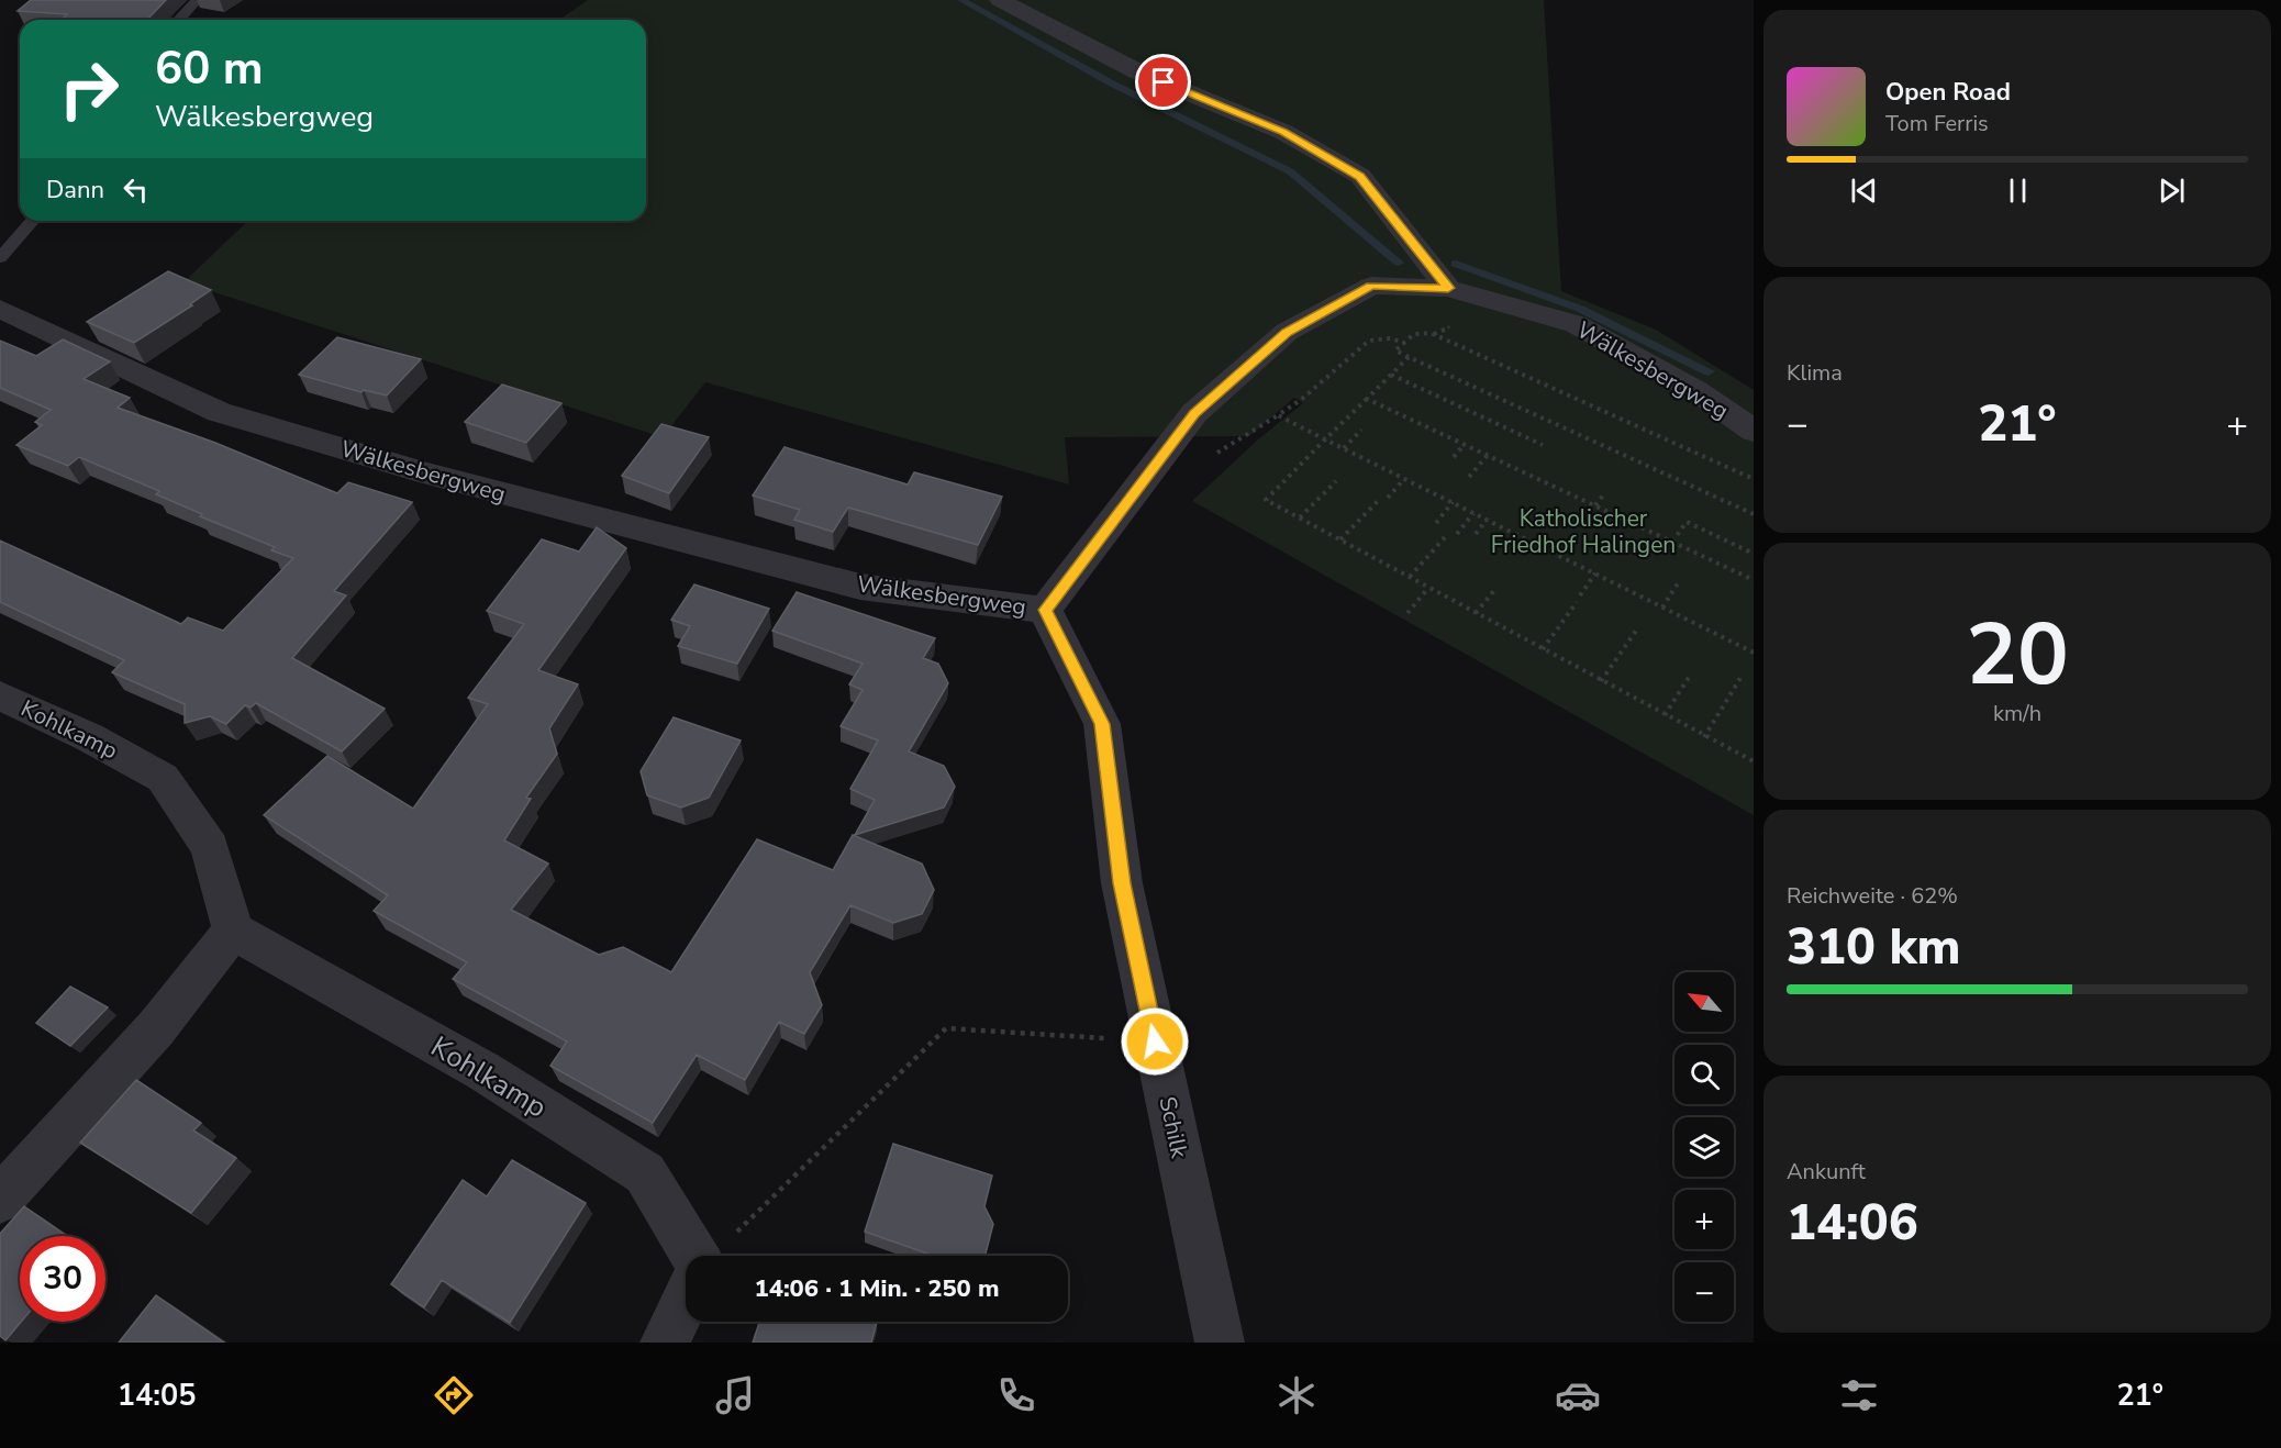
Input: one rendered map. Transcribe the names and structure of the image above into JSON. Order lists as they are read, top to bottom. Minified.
{"streets":{"street":["Wälkesbergweg","Kohlkamp","Schilk"]},"crossings":[["Wälkesbergweg","Schilk"]],"parks":["Katholischer Friedhof Halingen"],"north":"top left","page":{"turn":["60 m","Wälkesbergweg"],"song":["Open Road","Tom Ferris"],"then":"Dann","tile":["Klima",["20","km/h"],["Reichweite · 62%","310 km"],["Ankunft","14:06"]],"heat":["−","21°","+"],"map_buttons":["+","−"],"limit":"30","trip":"14:06 · 1 Min. · 250 m","tabs":["14:05","21°"]}}
